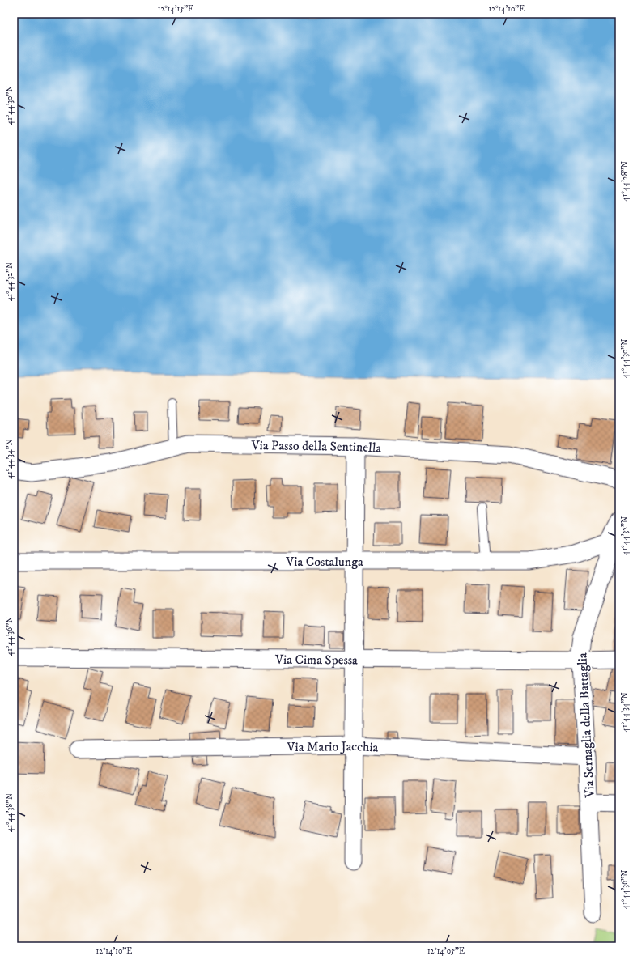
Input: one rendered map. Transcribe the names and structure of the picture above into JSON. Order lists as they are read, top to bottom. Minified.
{"streets":{"street":["Via Passo della Sentinella","Via Costalunga","Via Cima Spessa","Via Sernaglia della Battaglia","Via Mario Jacchia"]},"crossings":[["Via Costalunga","Via Sernaglia della Battaglia"],["Via Cima Spessa","Via Sernaglia della Battaglia"],["Via Sernaglia della Battaglia","Via Mario Jacchia"]],"coordinates":["12°14'15\"E","12°14'10\"E","41°44'30\"N","41°44'28\"N","41°44'32\"N","41°44'34\"N","41°44'36\"N","41°44'38\"N","12°14'05\"E"]}
